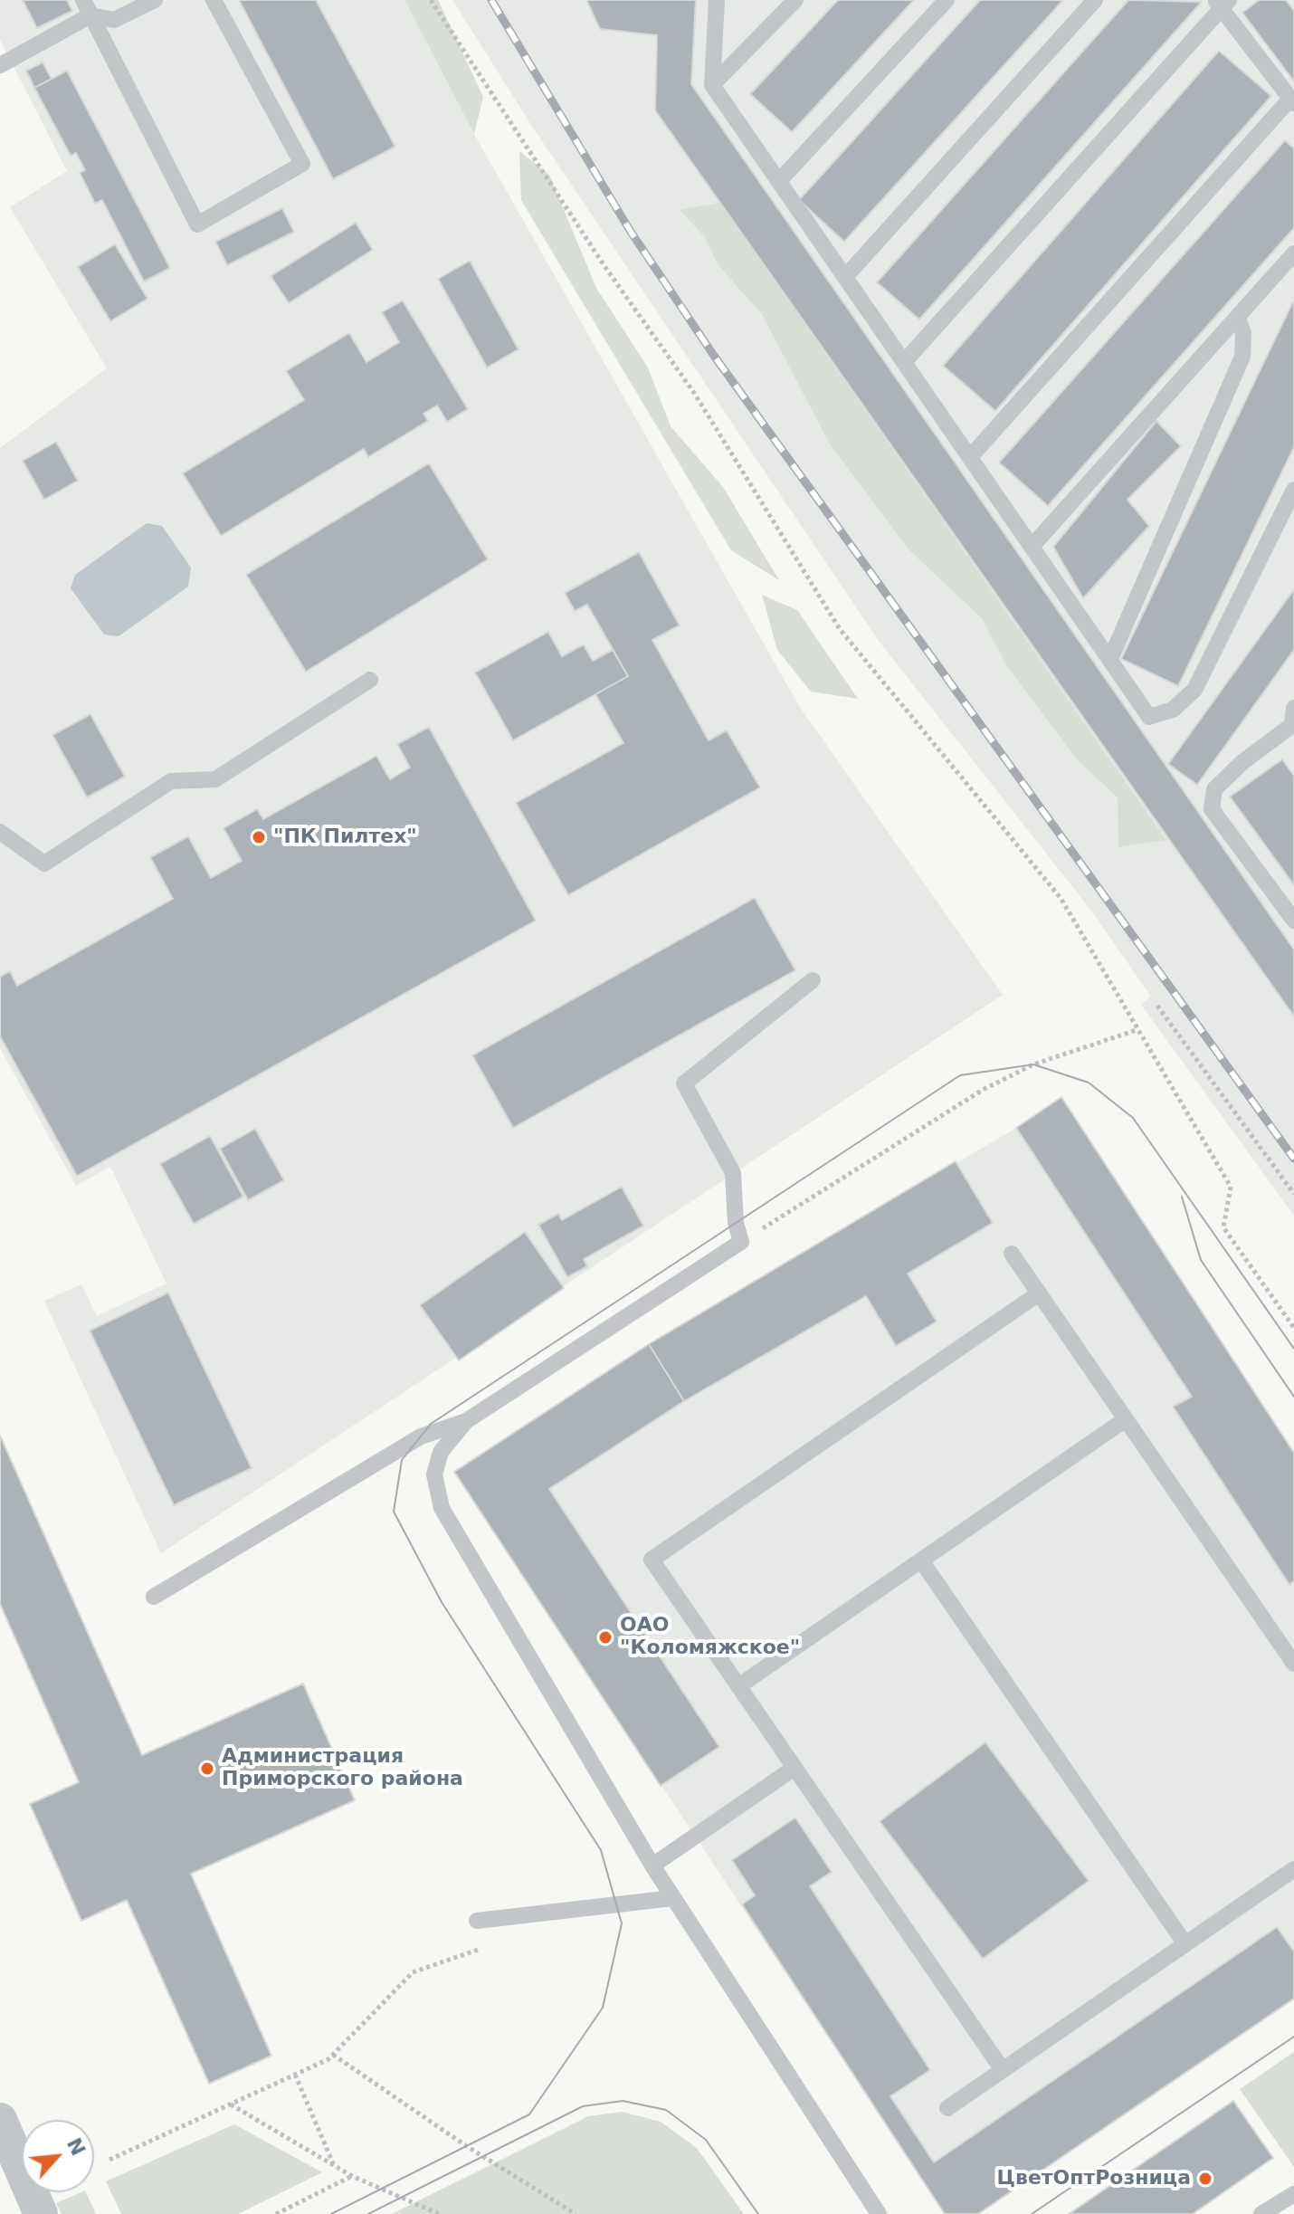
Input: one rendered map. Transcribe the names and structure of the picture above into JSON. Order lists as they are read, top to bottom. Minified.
{"places":["\"ПК Пилтех\"","ОАО \"Коломяжское\"","Администрация Приморского района","ЦветОптРозница"],"north":"top right"}
